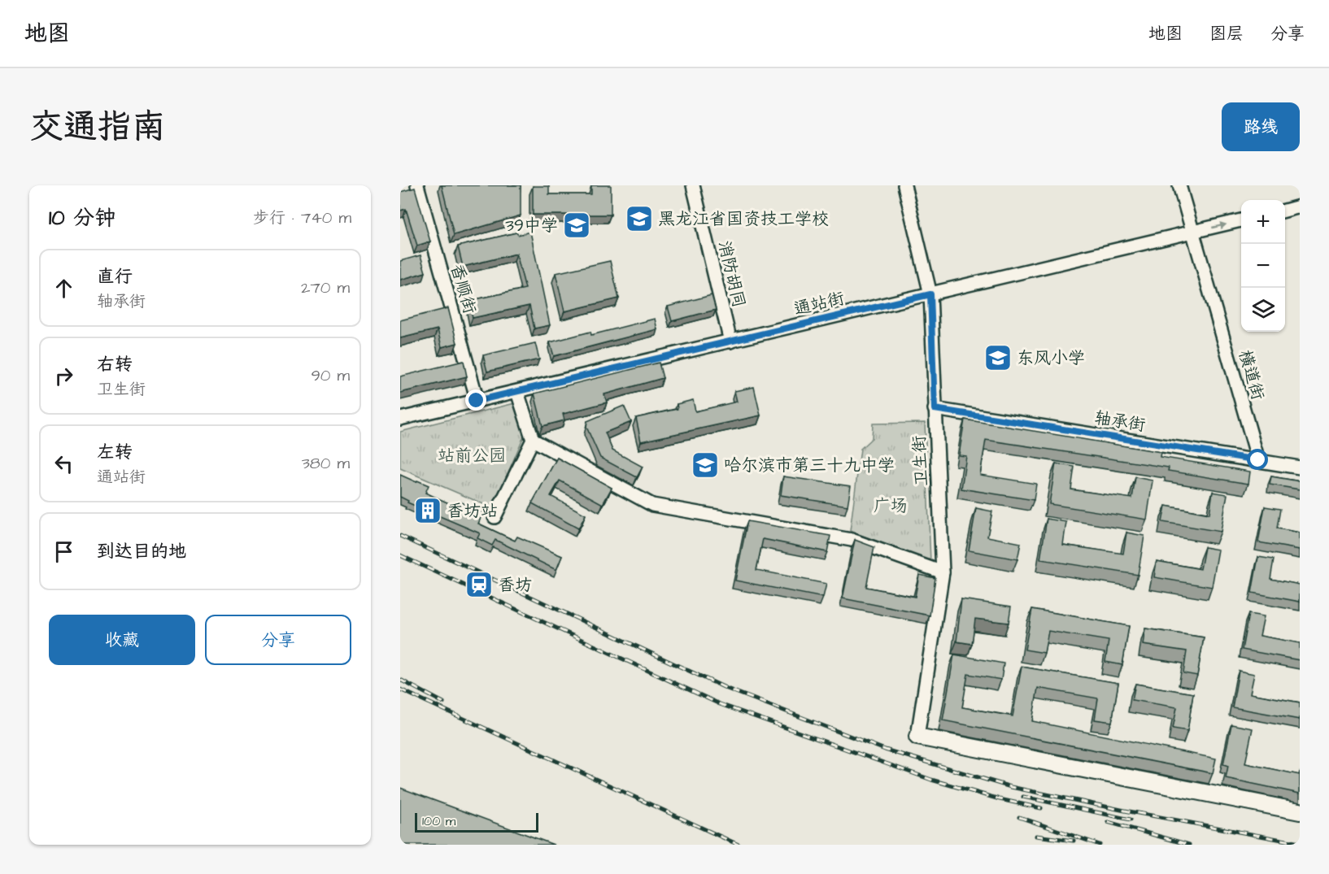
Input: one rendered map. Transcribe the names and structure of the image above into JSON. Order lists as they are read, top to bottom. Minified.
{"streets":{"street":["消防胡同","香顺街","通站街","横道街","轴承街","卫生街"]},"crossings":[["消防胡同","通站街"],["香顺街","通站街"],["通站街","横道街"],["通站街","卫生街"],["横道街","轴承街"],["轴承街","卫生街"]],"parks":["站前公园","广场"],"places":{"school or university":["黑龙江省国资技工学校","39中学","东风小学","哈尔滨市第三十九中学"],"building":["香坊站"],"station":["香坊"]},"scale_bar":"100 m","page":{"header":"地图","nav":["地图","图层","分享"],"title":"交通指南","buttons":["路线",["收藏","分享"]],"heading":["10 分钟","步行 · 740 m"],"map_buttons":["+","−"],"list":[["直行","轴承街","270 m"],["右转","卫生街","90 m"],["左转","通站街","380 m"],"到达目的地"],"scale":"100 m"}}
